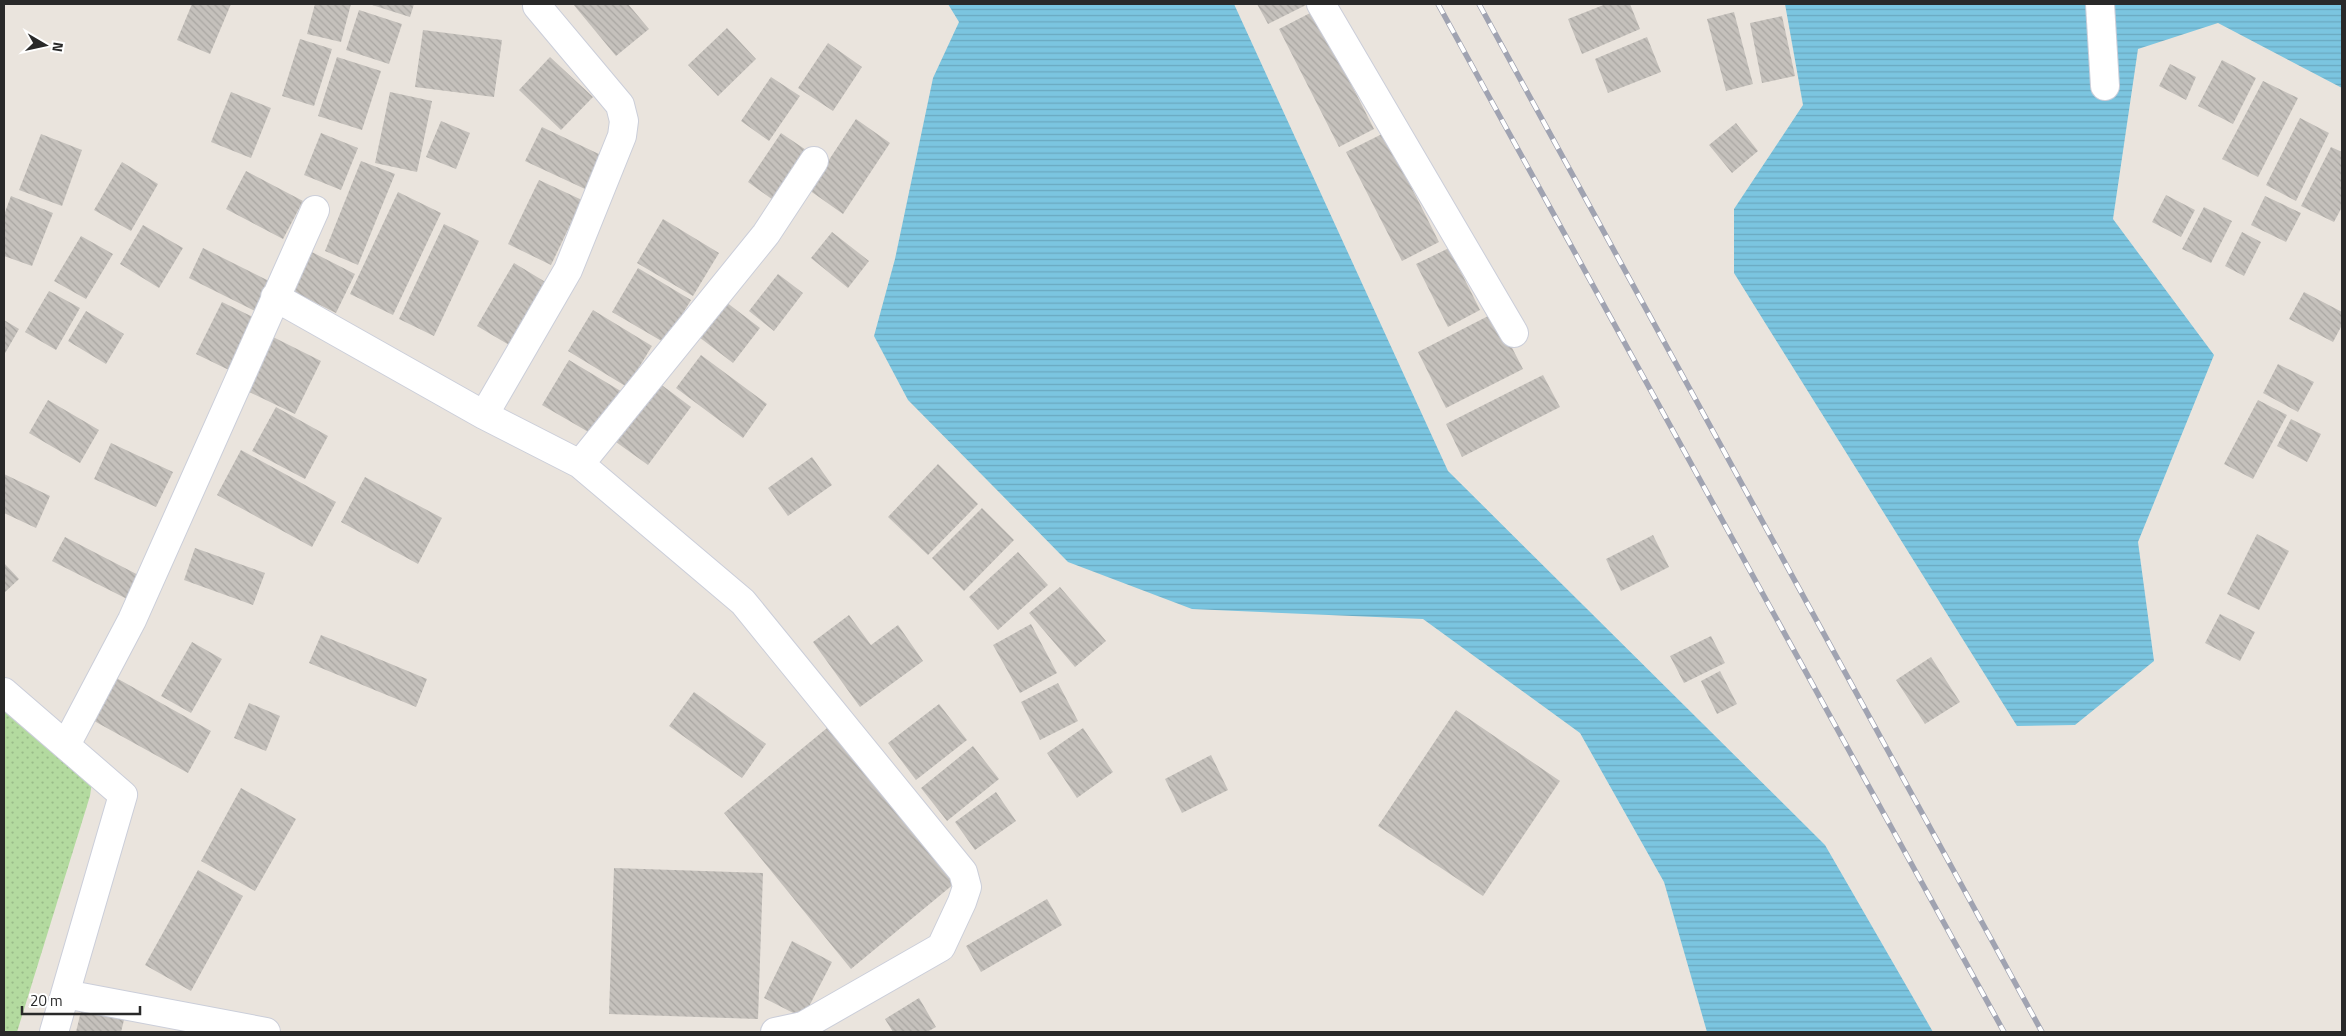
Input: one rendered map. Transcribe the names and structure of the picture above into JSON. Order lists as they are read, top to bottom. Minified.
{"scale_bar":"20 m","north":"right"}
